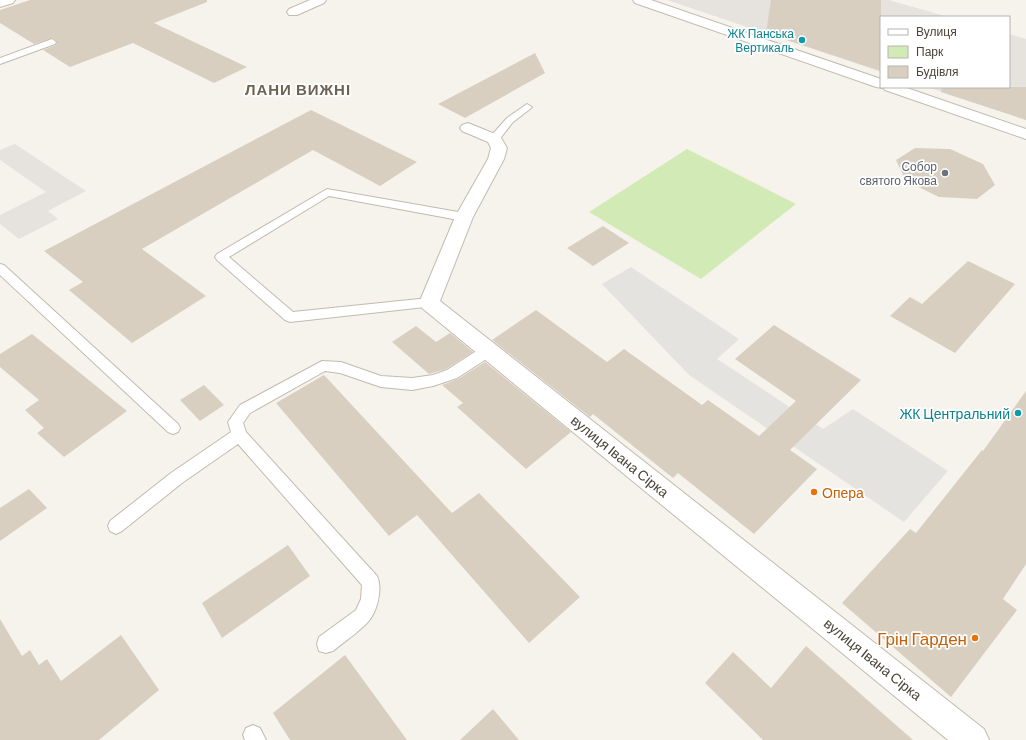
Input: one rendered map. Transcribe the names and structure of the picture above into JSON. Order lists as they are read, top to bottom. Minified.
{"streets":{"street":["вулиця Івана Сірка"]},"districts":["ЛАНИ ВИЖНІ"],"places":["ЖК Панська Вертикаль","Собор святого Якова","ЖК Центральний","Опера","Грін Гарден"],"legend":["Вулиця","Парк","Будівля"]}
